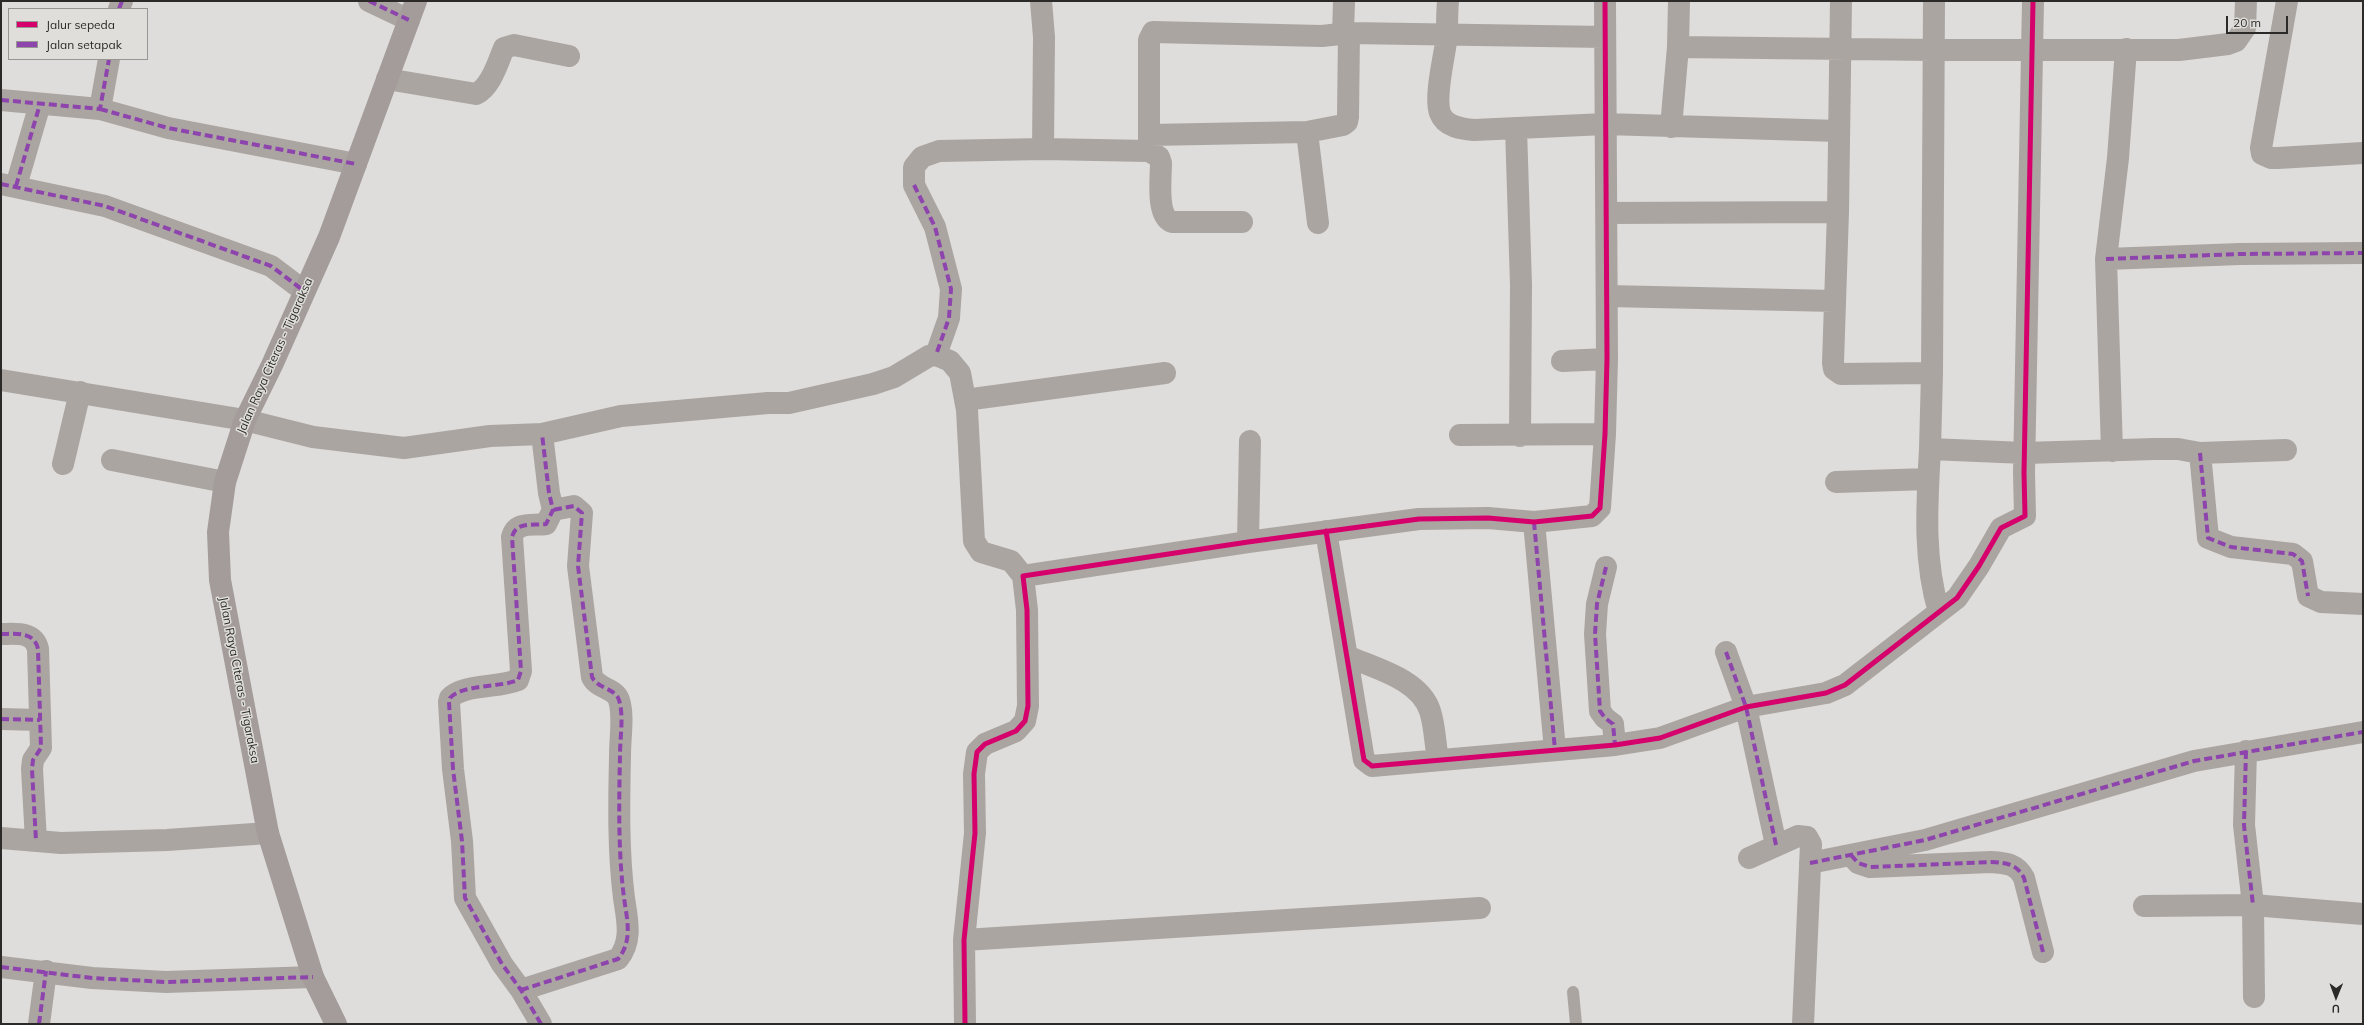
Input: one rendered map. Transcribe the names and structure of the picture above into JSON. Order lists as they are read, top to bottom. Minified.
{"streets":{"main road":["Jalan Raya Citeras - Tigaraksa"]},"legend":["Jalur sepeda","Jalan setapak"],"scale_bar":"20 m","north":"bottom"}
